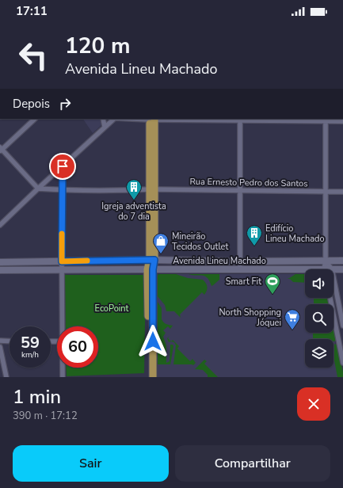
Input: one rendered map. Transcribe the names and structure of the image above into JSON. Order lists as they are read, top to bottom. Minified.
{"streets":{"street":["Rua Ernesto Pedro dos Santos","Avenida Lineu Machado"]},"parks":["EcoPoint"],"places":{"building":["Igreja adventista do 7 dia","Edifício Lineu Machado"],"shop":["Mineirão Tecidos Outlet"],"sports":["Smart Fit"],"supermarket":["North Shopping Jóquei"]},"page":{"status":"17:11","turn":["120 m","Avenida Lineu Machado"],"then":"Depois","speed":"59 km/h","limit":"60","heading":["1 min","390 m · 17:12"],"buttons":["Sair","Compartilhar"]}}
